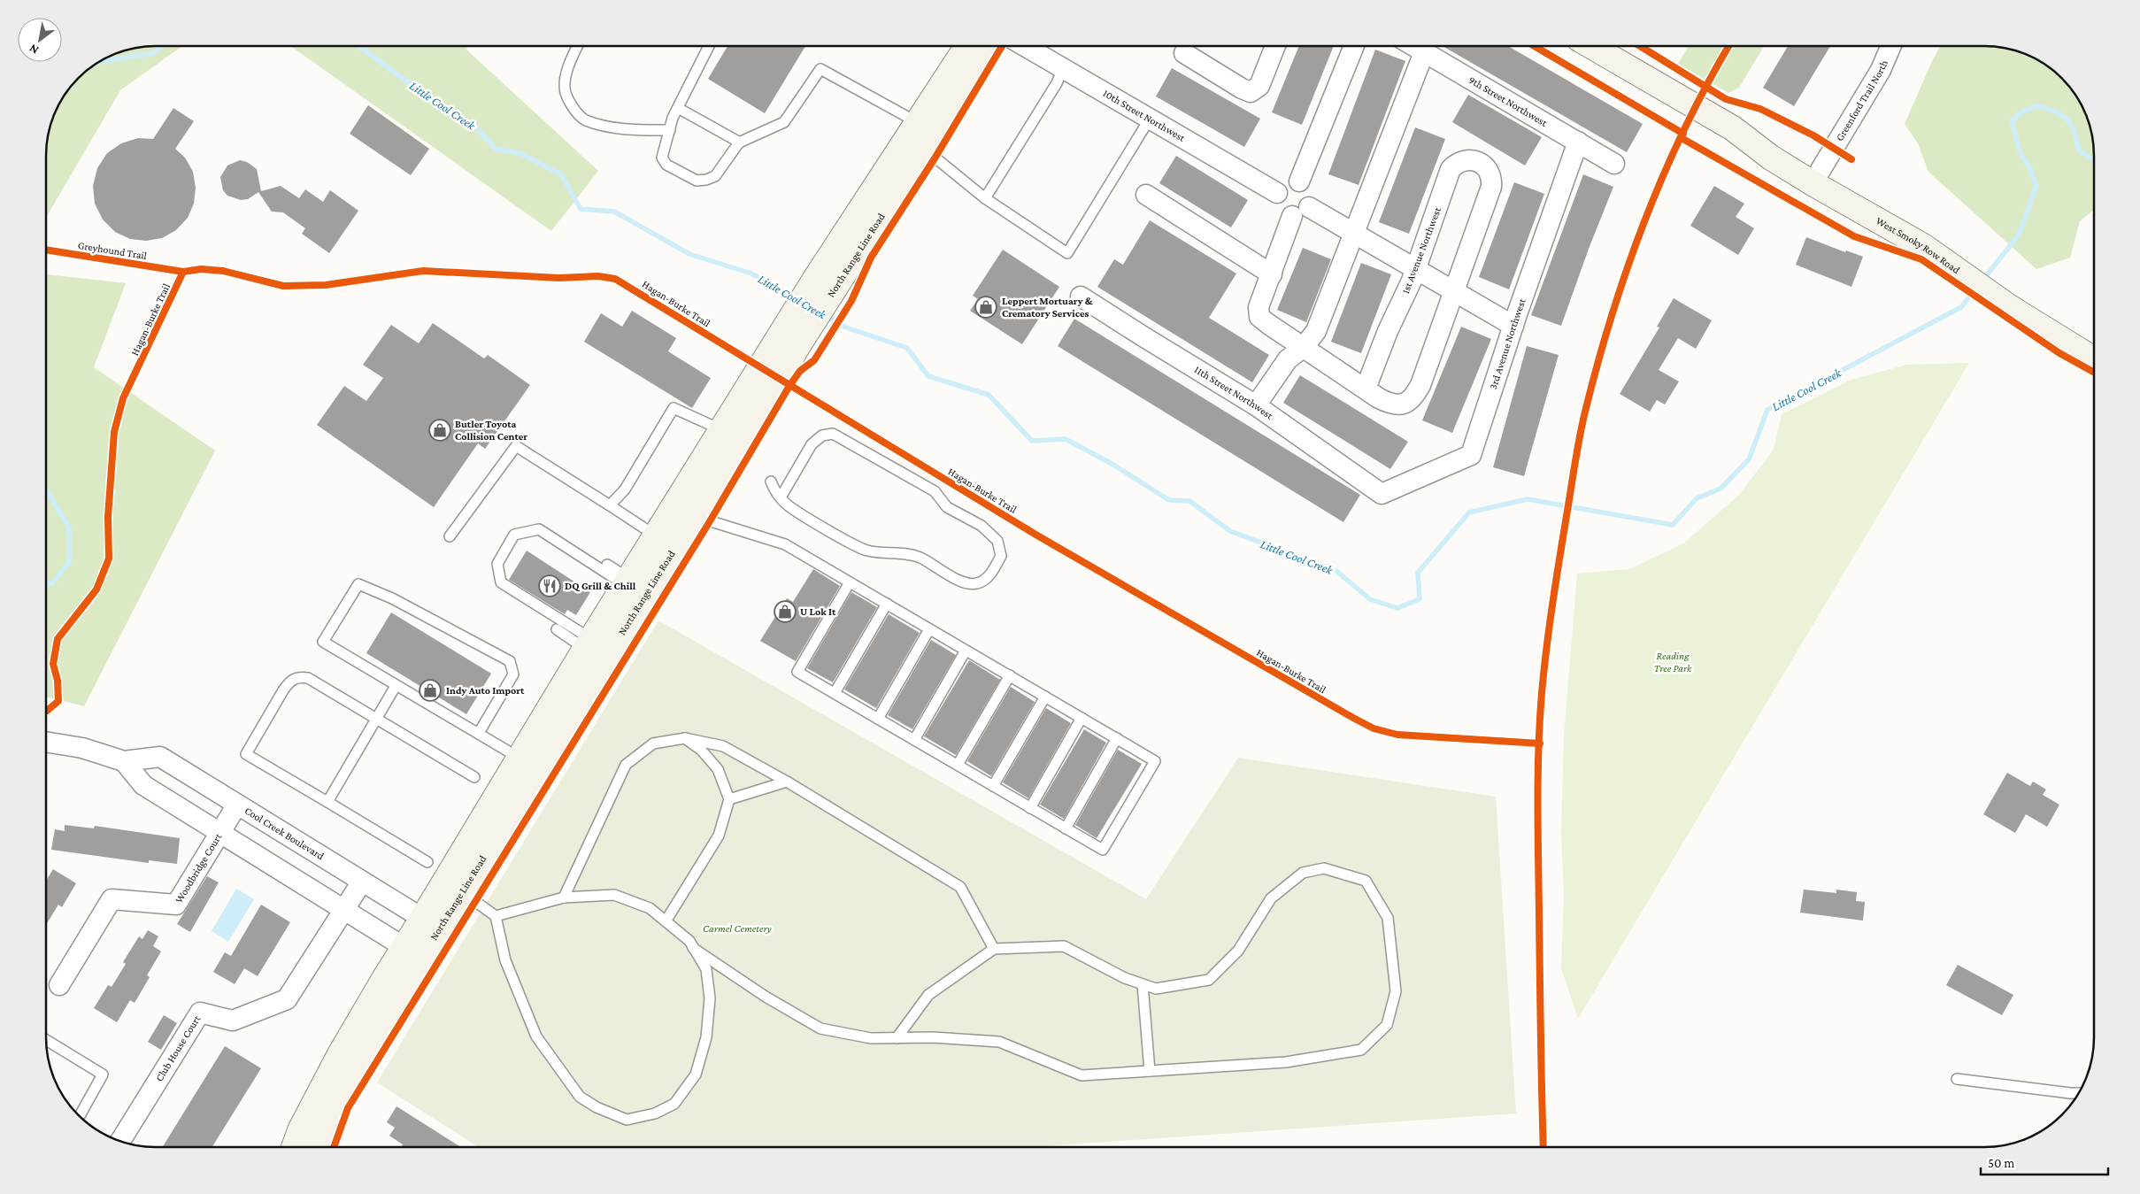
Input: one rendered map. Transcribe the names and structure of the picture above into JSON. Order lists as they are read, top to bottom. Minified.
{"streets":{"main road":["West Smoky Row Road","North Range Line Road"],"street":["9th Street Northwest","Greenford Trail North","10th Street Northwest","1st Avenue Northwest","3rd Avenue Northwest","11th Street Northwest","Cool Creek Boulevard","Woodbridge Court","Club House Court"],"cycle path":["Greyhound Trail","Hagan-Burke Trail"]},"crossings":[["9th Street Northwest","3rd Avenue Northwest"],["Greenford Trail North","West Smoky Row Road"],["North Range Line Road","Cool Creek Boulevard"],["3rd Avenue Northwest","11th Street Northwest"],["Cool Creek Boulevard","Woodbridge Court"],["Cool Creek Boulevard","Club House Court"]],"water":["Little Cool Creek"],"parks":["Reading Tree Park","Carmel Cemetery"],"places":{"shop":["Leppert Mortuary & Crematory Services","Butler Toyota Collision Center","U Lok It","Indy Auto Import"],"restaurant":["DQ Grill & Chill"]},"scale_bar":"50 m","north":"bottom left"}
